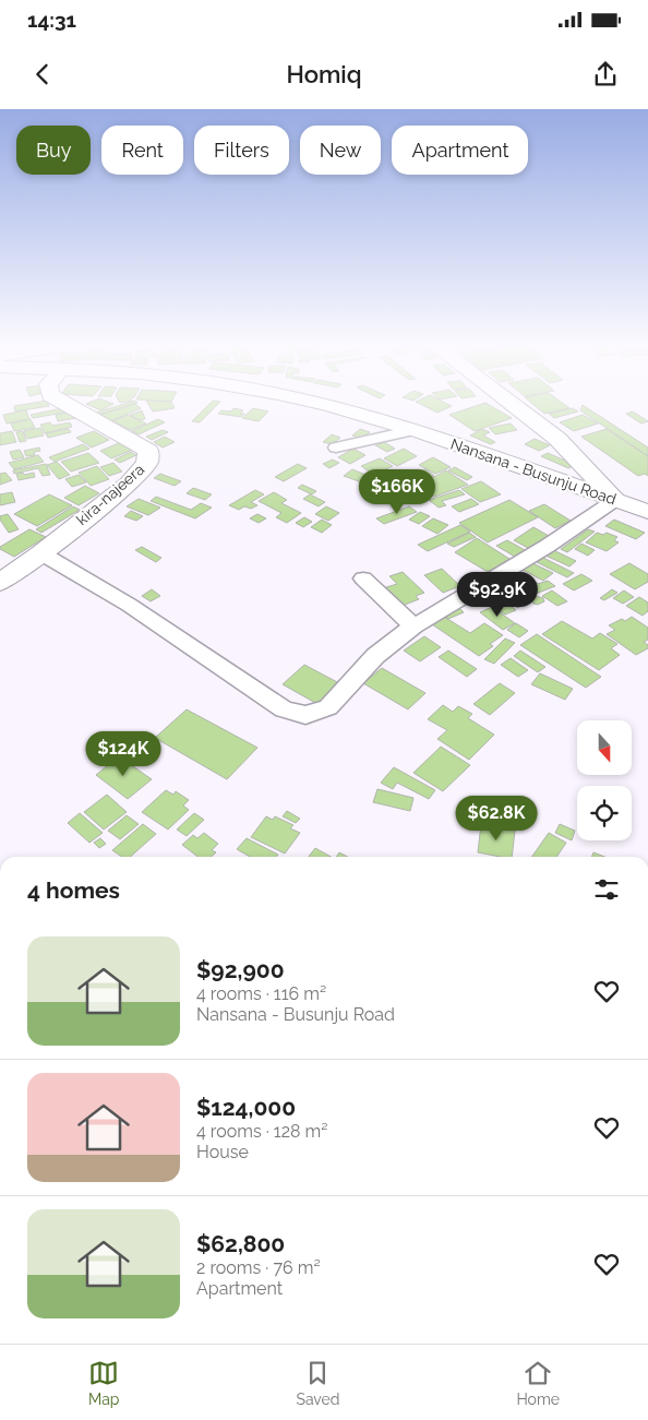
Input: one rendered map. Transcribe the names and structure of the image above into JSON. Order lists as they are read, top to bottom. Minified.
{"streets":{"street":["Nansana - Busunju Road","kira-najeera"]},"north":"bottom","page":{"status":"14:31","header":"Homiq","chip":["Buy","Rent","Filters","New","Apartment"],"price":["$166K","$92.9K","$124K","$62.8K"],"heading":"4 homes","list":[{"name":"$92,900","note":"4 rooms · 116 m² · Nansana - Busunju Road"},{"name":"$124,000","note":"4 rooms · 128 m² · House"},{"name":"$62,800","note":"2 rooms · 76 m² · Apartment"}],"tabs":["Map","Saved","Home"]}}
